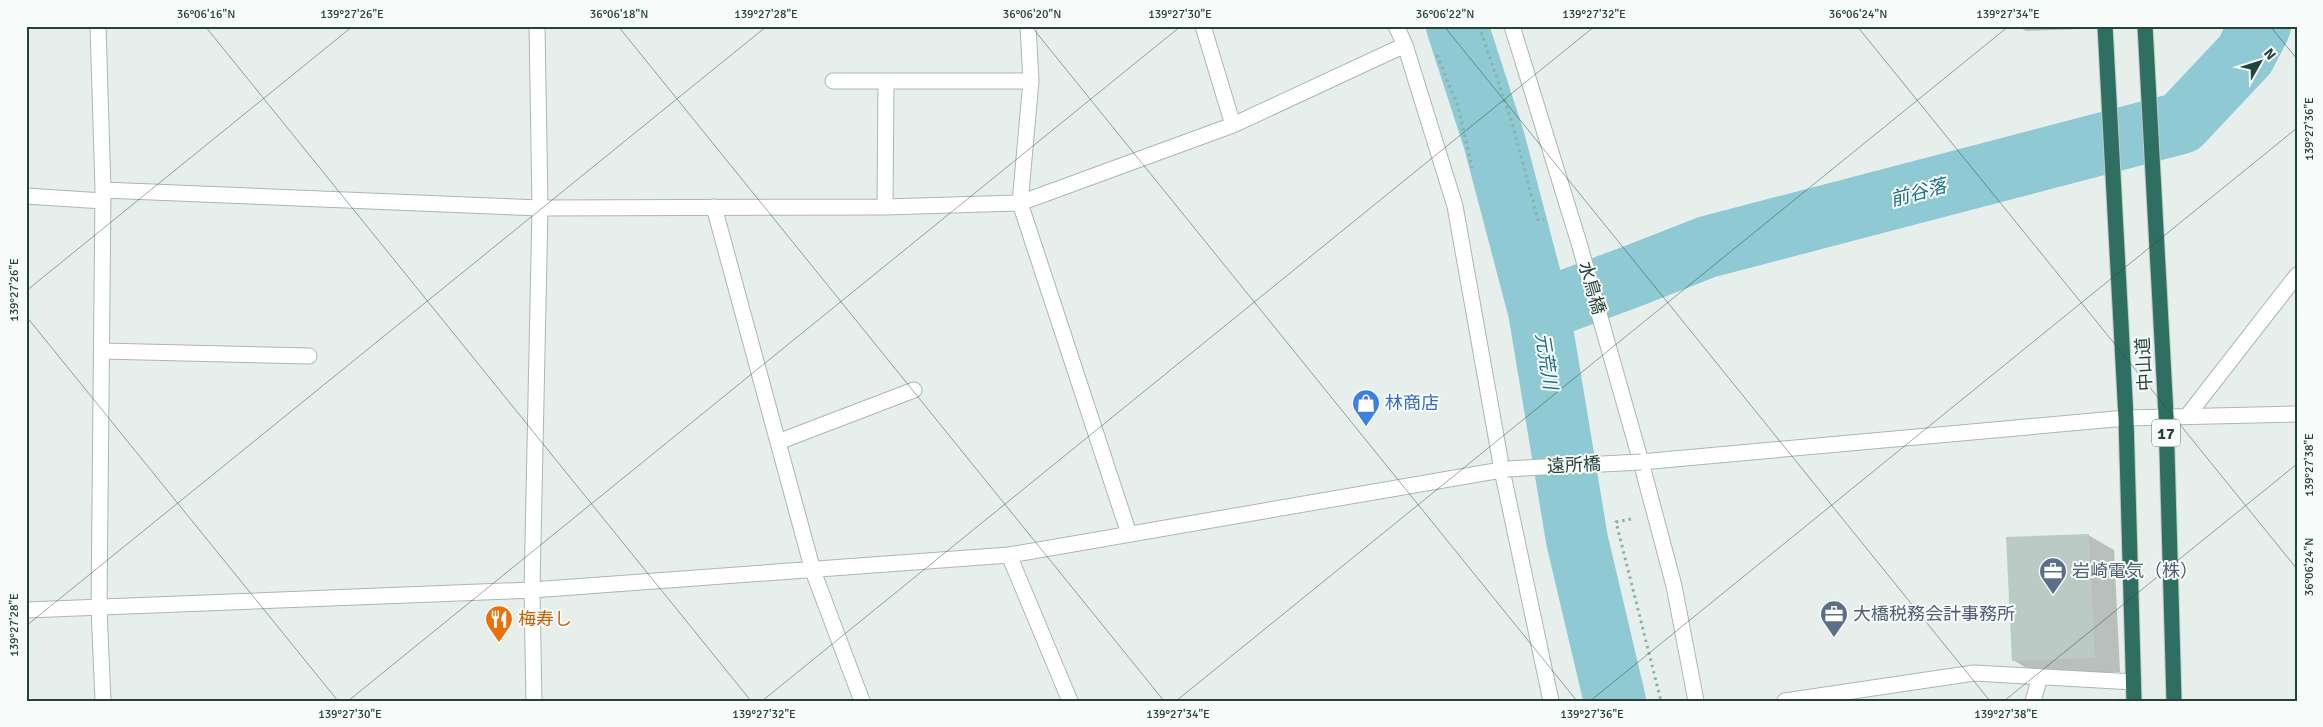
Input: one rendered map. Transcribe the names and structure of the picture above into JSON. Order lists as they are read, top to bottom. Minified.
{"streets":{"highway":["中山道","17"],"street":["水鳥橋","遠所橋"]},"crossings":[["水鳥橋","遠所橋"],["中山道","遠所橋"]],"water":["前谷落","元荒川"],"places":{"shop":["林商店"],"office":["岩崎電気（株）","大橋税務会計事務所"],"restaurant":["梅寿し"]},"north":"top right","coordinates":["36°06'16\"N","139°27'26\"E","36°06'18\"N","139°27'28\"E","36°06'20\"N","139°27'30\"E","36°06'22\"N","139°27'32\"E","36°06'24\"N","139°27'34\"E","139°27'36\"E","139°27'38\"E"]}
